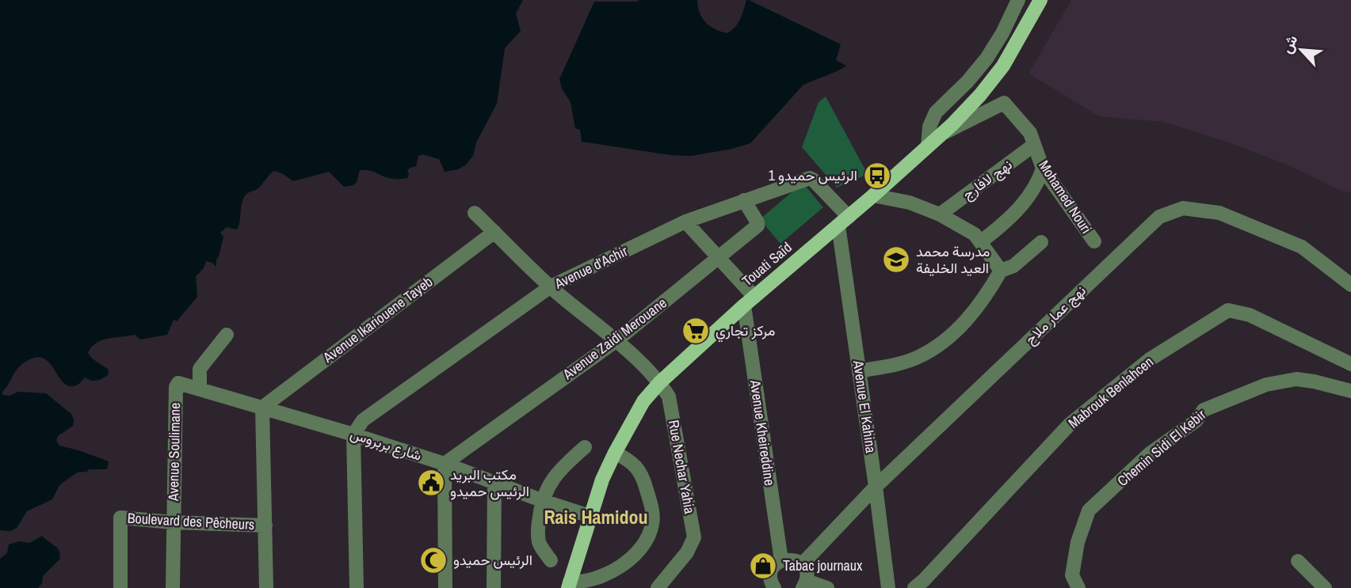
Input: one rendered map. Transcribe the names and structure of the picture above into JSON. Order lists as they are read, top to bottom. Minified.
{"streets":{"main road":["Touati Saïd"],"street":["نهج لافارج","Mohamed Nouri","Avenue d'Achir","نهج عمار ملاح","Avenue Ikariouene Tayeb","Avenue Zaidi Merouane","Mabrouk Benlahcen","Avenue El Kahina","Avenue Kheireddine","شارع بربروس","Chemin Sidi El Kebir","Avenue Soulimane","Rue Nechar Yahia","Boulevard des Pêcheurs"]},"crossings":[["نهج لافارج","Mohamed Nouri"],["Mohamed Nouri","Touati Saïd"],["Touati Saïd","Avenue d'Achir"],["Touati Saïd","Avenue El Kahina"],["Touati Saïd","Avenue Kheireddine"],["Touati Saïd","شارع بربروس"],["Touati Saïd","Rue Nechar Yahia"],["Avenue d'Achir","Avenue Zaidi Merouane"],["Avenue d'Achir","Avenue El Kahina"],["Avenue d'Achir","شارع بربروس"],["نهج عمار ملاح","Avenue El Kahina"],["Avenue Ikariouene Tayeb","شارع بربروس"],["Avenue Zaidi Merouane","شارع بربروس"],["شارع بربروس","Avenue Soulimane"],["Avenue Soulimane","Boulevard des Pêcheurs"]],"districts":["Rais Hamidou"],"places":{"bus stop":["الرئيس حميدو 1"],"school or university":["مدرسة محمد العيد الخليفة"],"supermarket":["مركز تجاري"],"public building":["مكتب البريد الرئيس حميدو"],"mosque":["الرئيس حميدو"],"shop":["Tabac journaux"]},"north":"top left"}
